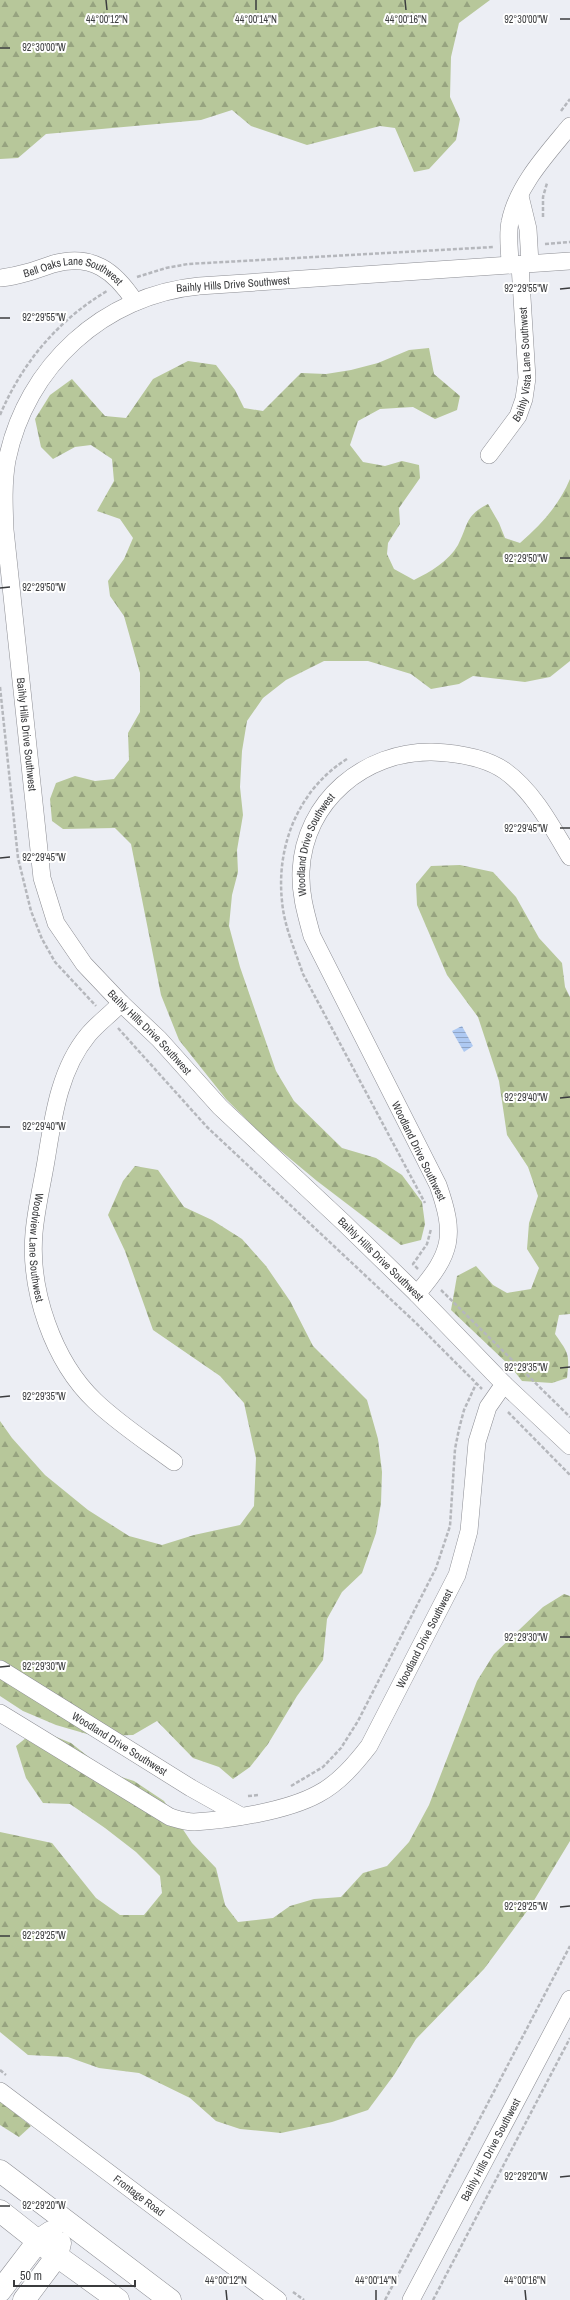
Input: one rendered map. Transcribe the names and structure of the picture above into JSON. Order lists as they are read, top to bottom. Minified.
{"streets":{"street":["Bell Oaks Lane Southwest","Baihly Hills Drive Southwest","Baihly Vista Lane Southwest","Woodland Drive Southwest","Woodview Lane Southwest","Frontage Road"]},"crossings":[["Bell Oaks Lane Southwest","Baihly Hills Drive Southwest"],["Baihly Hills Drive Southwest","Baihly Vista Lane Southwest"],["Baihly Hills Drive Southwest","Woodland Drive Southwest"],["Baihly Hills Drive Southwest","Woodview Lane Southwest"]],"scale_bar":"50 m","coordinates":["92°30'00\"W","44°00'12\"N","44°00'14\"N","44°00'16\"N","92°29'55\"W","92°29'50\"W","92°29'45\"W","92°29'40\"W","92°29'35\"W","92°29'30\"W","92°29'25\"W","92°29'20\"W"]}
